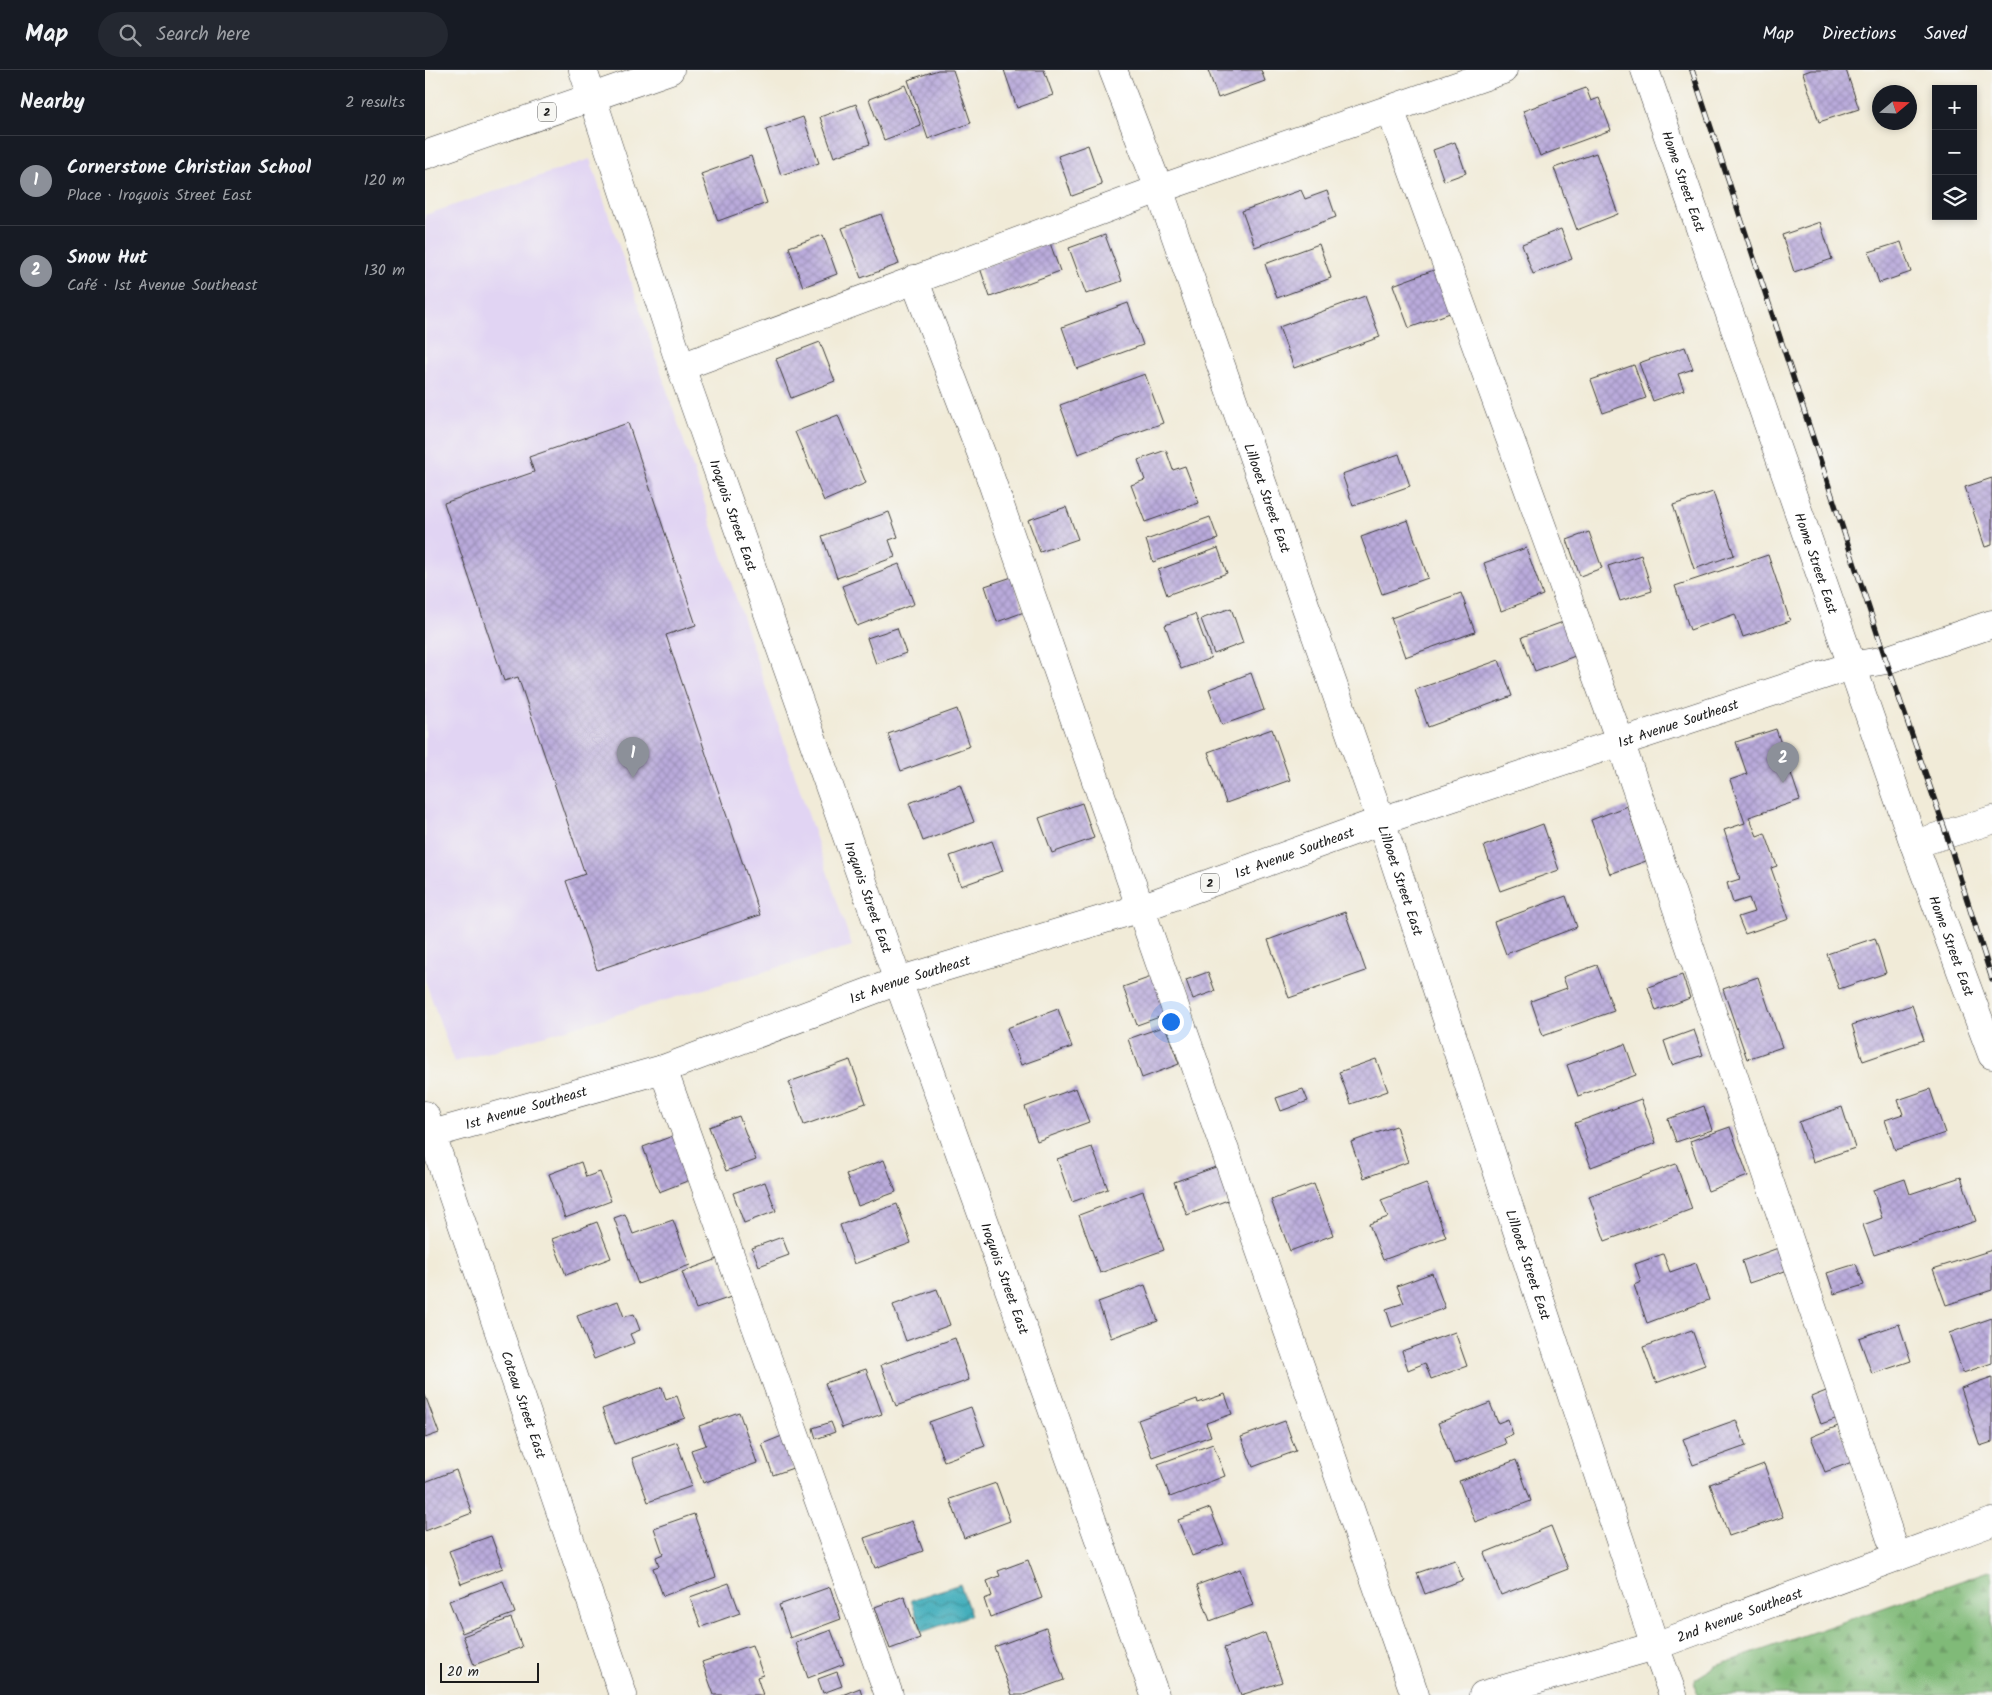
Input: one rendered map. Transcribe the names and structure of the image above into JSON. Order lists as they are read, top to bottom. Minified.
{"streets":{"street":["2","Home Street East","Lillooet Street East","Iroquois Street East","1st Avenue Southeast","Coteau Street East","2nd Avenue Southeast"]},"crossings":[["2","Iroquois Street East"],["Home Street East","1st Avenue Southeast"],["Lillooet Street East","1st Avenue Southeast"],["Lillooet Street East","2nd Avenue Southeast"],["Iroquois Street East","1st Avenue Southeast"],["1st Avenue Southeast","Coteau Street East"]],"scale_bar":"20 m","north":"right","page":{"header":"Map","search":"Search here","nav":["Map","Directions","Saved"],"heading":["Nearby","2 results"],"map_buttons":["+","−"],"list":[{"mark":"1","name":"Cornerstone Christian School","note":"Place · Iroquois Street East","value":"120 m"},{"mark":"2","name":"Snow Hut","note":"Café · 1st Avenue Southeast","value":"130 m"}],"pins":["1","2"],"scale":"20 m"}}
